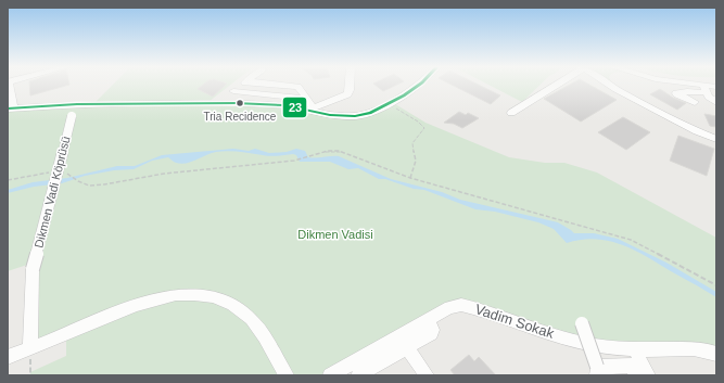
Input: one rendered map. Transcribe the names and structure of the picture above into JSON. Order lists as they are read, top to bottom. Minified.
{"streets":{"street":["Dikmen Vadi Köprüsü","Vadim Sokak"]},"parks":["Dikmen Vadisi"],"places":["Tria Recidence"],"lines":["transit line 23"]}
